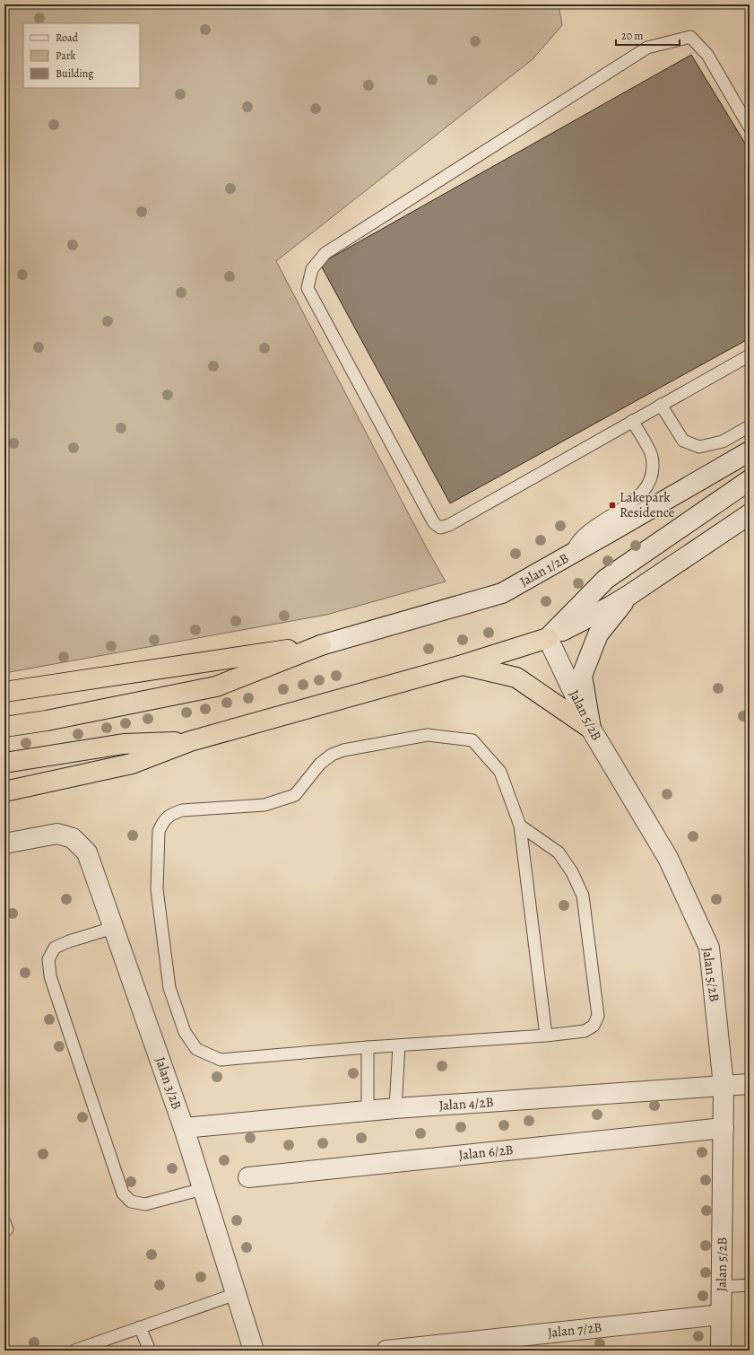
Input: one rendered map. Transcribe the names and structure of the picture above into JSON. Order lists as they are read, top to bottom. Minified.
{"streets":{"street":["Jalan 1/2B","Jalan 5/2B","Jalan 3/2B","Jalan 4/2B","Jalan 6/2B","Jalan 7/2B"]},"crossings":[["Jalan 5/2B","Jalan 4/2B"],["Jalan 5/2B","Jalan 6/2B"],["Jalan 5/2B","Jalan 7/2B"],["Jalan 3/2B","Jalan 4/2B"]],"places":{"transit":["Lakepark Residence"]},"legend":["Road","Park","Building"],"scale_bar":"20 m"}
